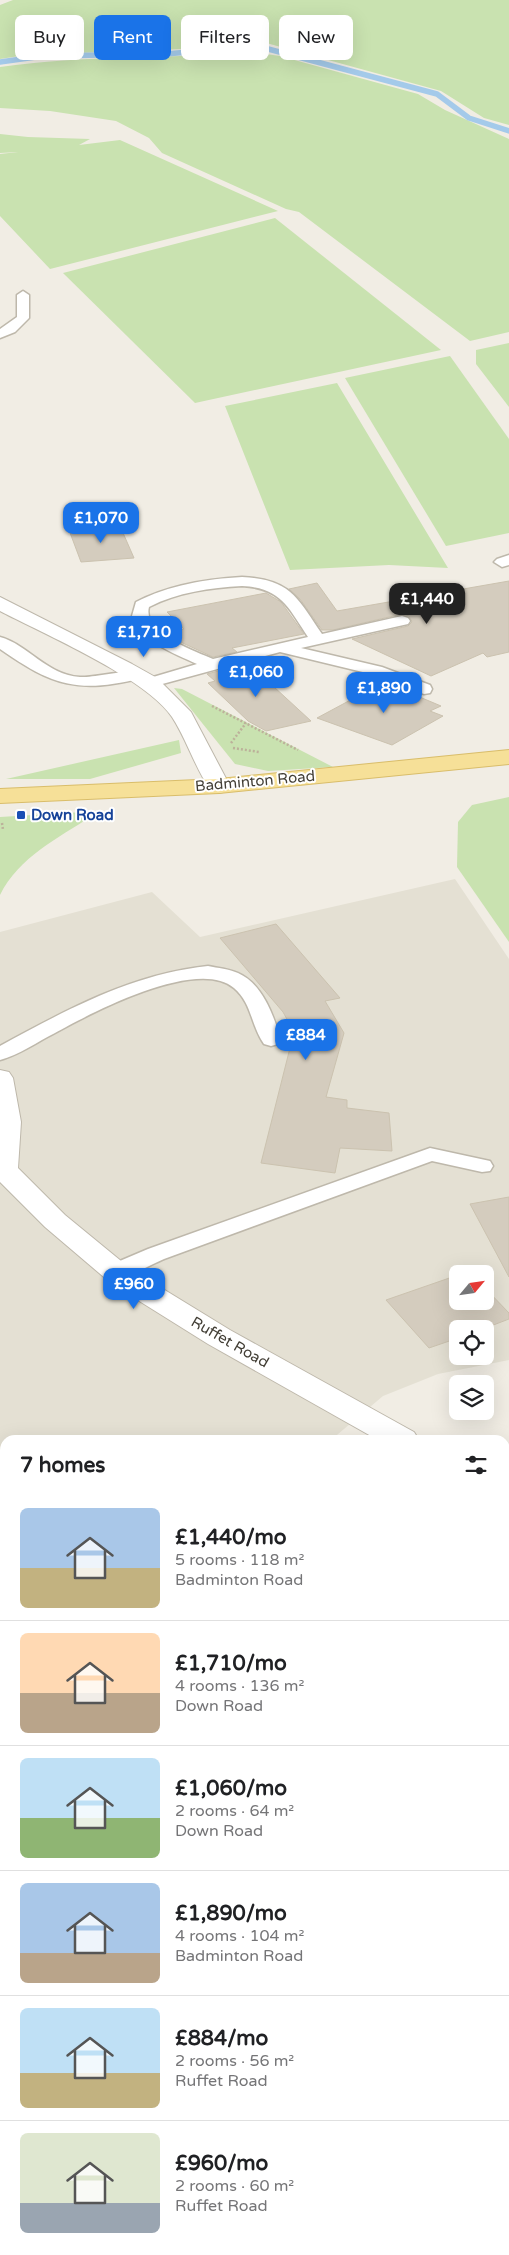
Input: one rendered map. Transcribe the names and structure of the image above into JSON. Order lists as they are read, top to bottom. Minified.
{"streets":{"main road":["Badminton Road"],"street":["Ruffet Road"]},"places":{"transit":["Down Road"]},"north":"top right","page":{"chip":["Buy","Rent","Filters","New"],"price":["£1,070","£1,440","£1,710","£1,060","£1,890","£884","£960"],"heading":"7 homes","list":[{"name":"£1,440/mo","note":"5 rooms · 118 m² · Badminton Road"},{"name":"£1,710/mo","note":"4 rooms · 136 m² · Down Road"},{"name":"£1,060/mo","note":"2 rooms · 64 m² · Down Road"},{"name":"£1,890/mo","note":"4 rooms · 104 m² · Badminton Road"},{"name":"£884/mo","note":"2 rooms · 56 m² · Ruffet Road"},{"name":"£960/mo","note":"2 rooms · 60 m² · Ruffet Road"}]}}
